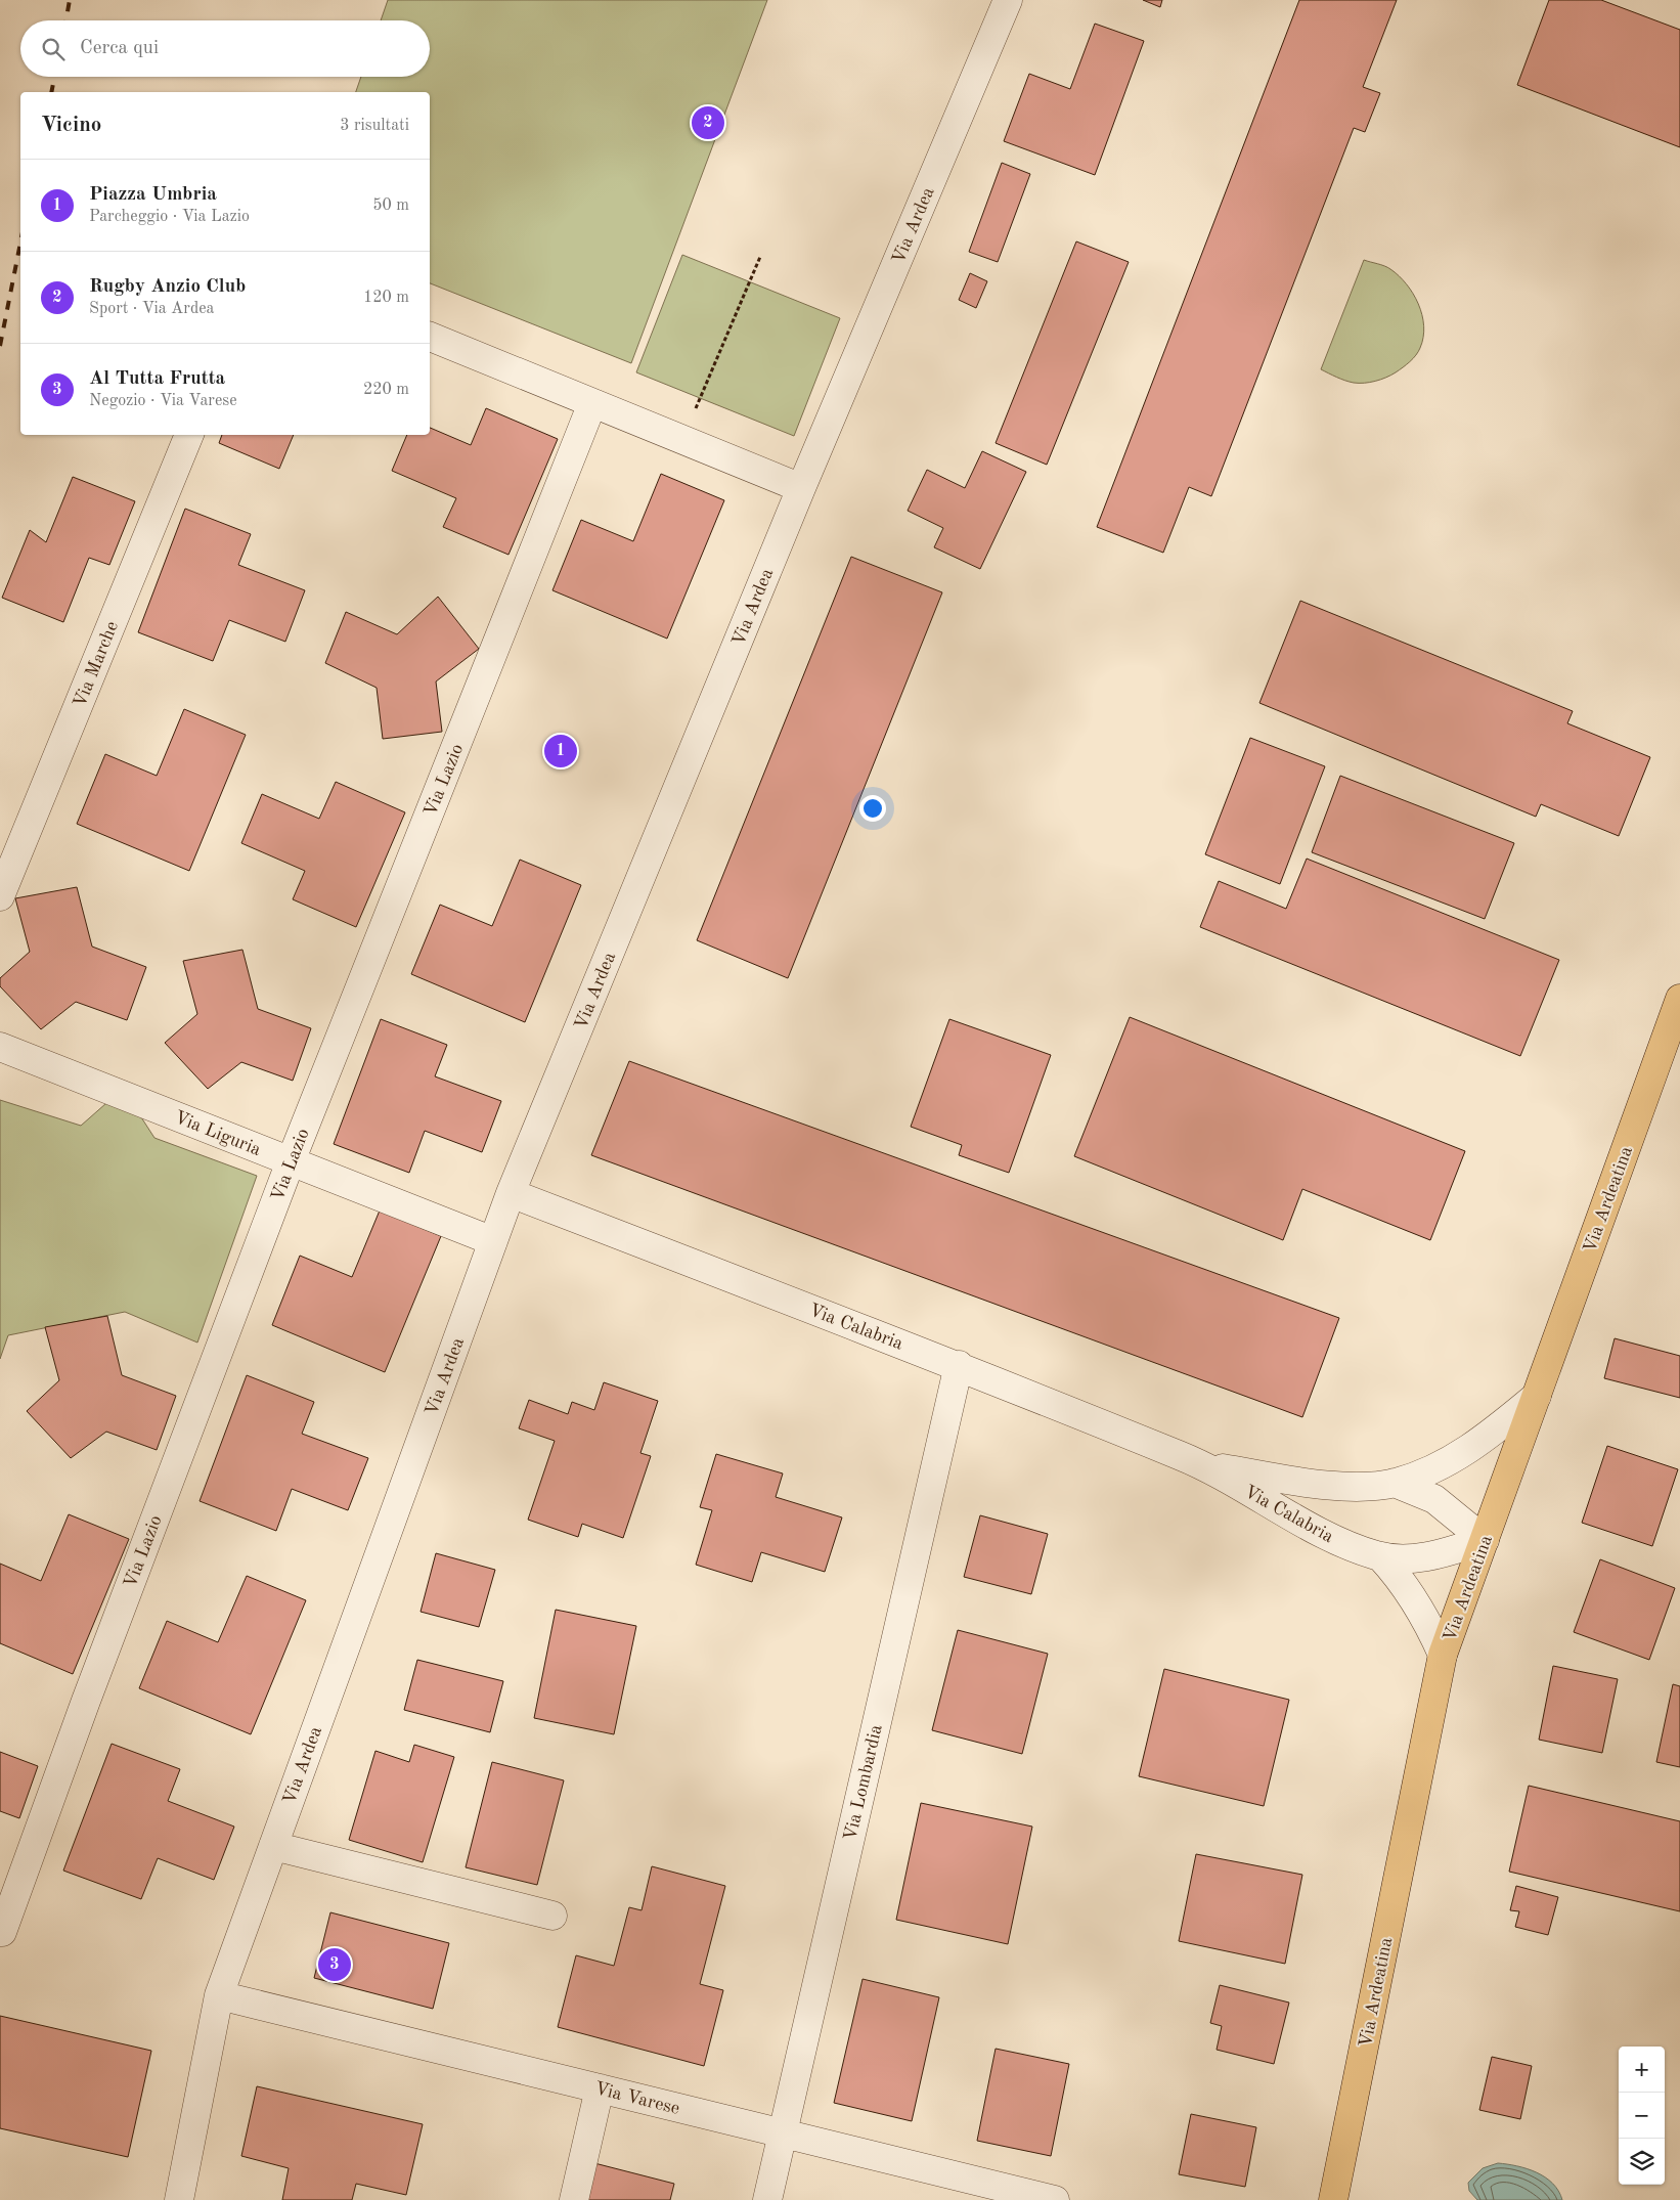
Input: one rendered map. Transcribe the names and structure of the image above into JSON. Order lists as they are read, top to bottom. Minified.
{"streets":{"main road":["Via Ardeatina"],"street":["Via Ardea","Via Marche","Via Lazio","Via Liguria","Via Calabria","Via Lombardia","Via Varese"]},"crossings":[["Via Ardea","Via Liguria"],["Via Ardea","Via Calabria"],["Via Ardea","Via Varese"],["Via Lazio","Via Liguria"],["Via Ardeatina","Via Calabria"],["Via Calabria","Via Lombardia"],["Via Lombardia","Via Varese"]],"page":{"search":"Cerca qui","heading":["Vicino","3 risultati"],"pins":["2","1","3"],"list":[{"mark":"1","name":"Piazza Umbria","note":"Parcheggio · Via Lazio","value":"50 m"},{"mark":"2","name":"Rugby Anzio Club","note":"Sport · Via Ardea","value":"120 m"},{"mark":"3","name":"Al Tutta Frutta","note":"Negozio · Via Varese","value":"220 m"}],"map_buttons":["+","−"]}}
